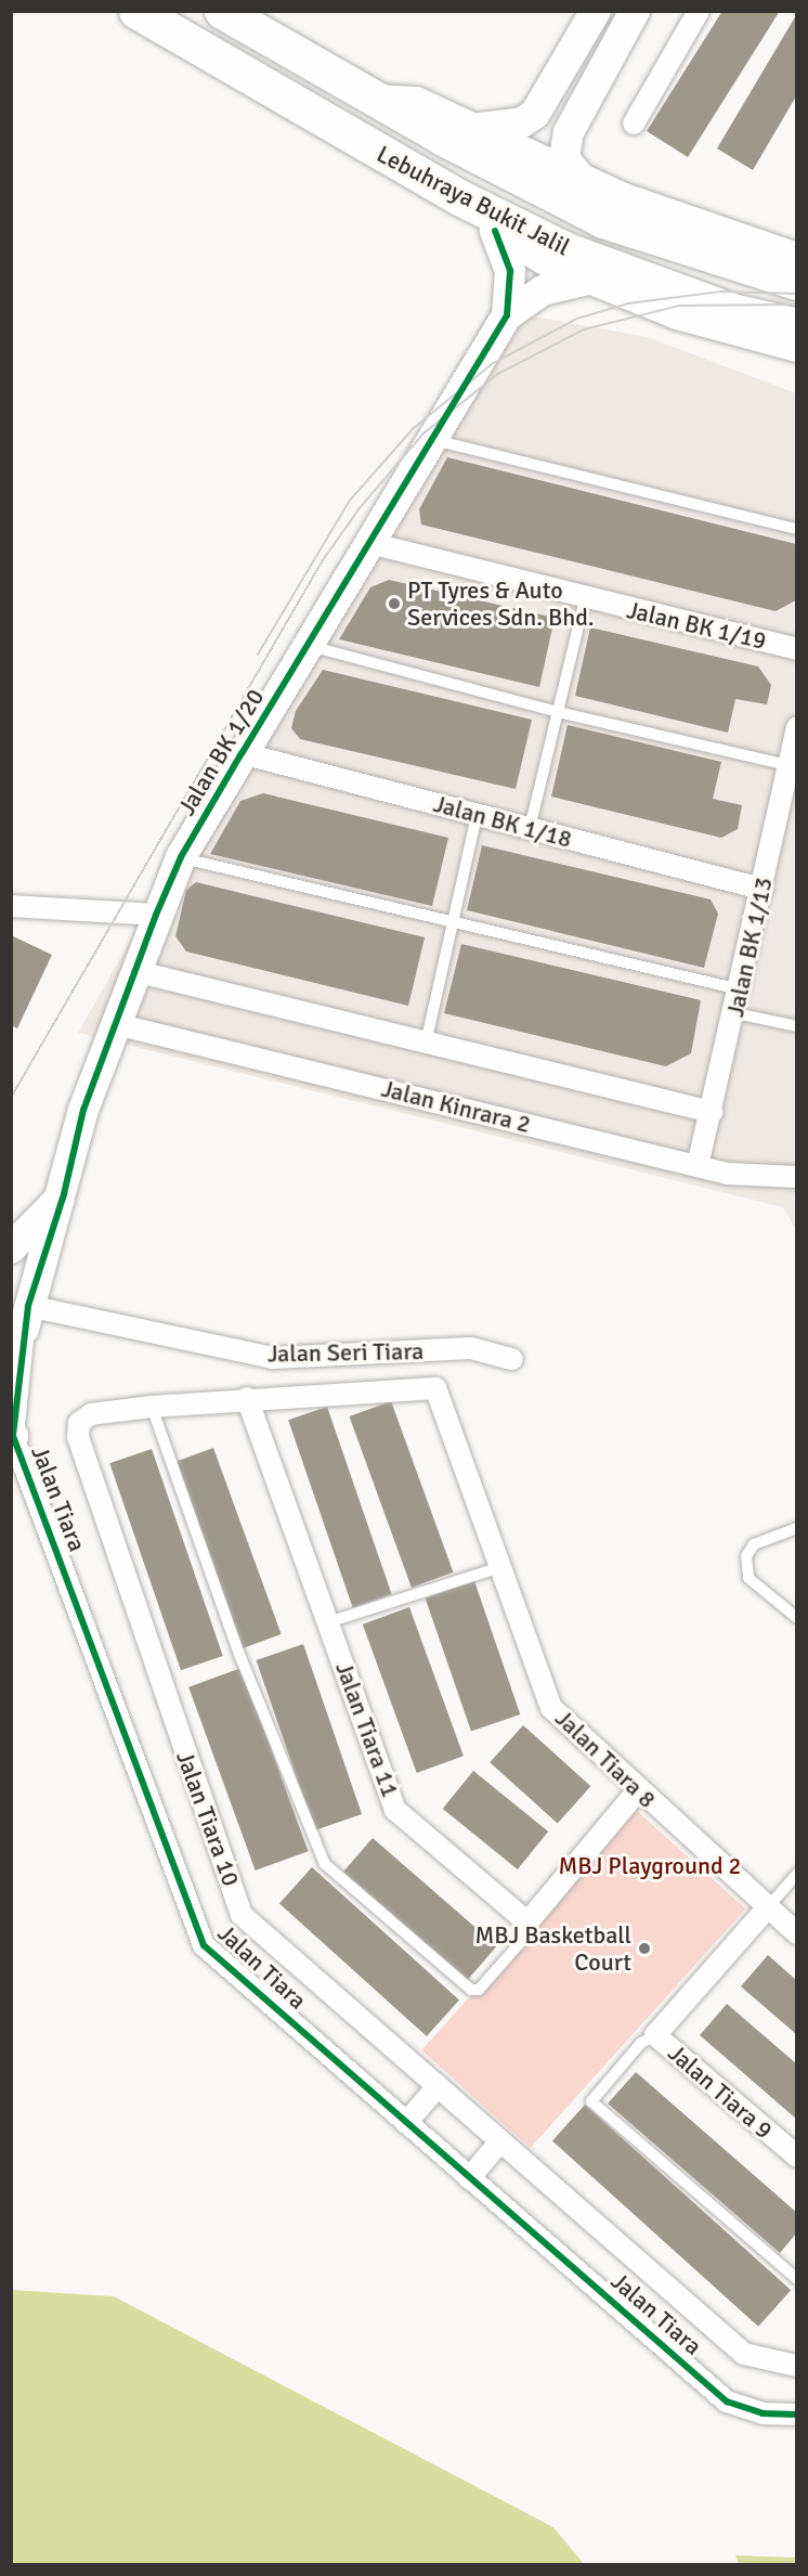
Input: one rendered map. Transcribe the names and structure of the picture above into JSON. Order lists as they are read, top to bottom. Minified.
{"streets":{"highway":["Lebuhraya Bukit Jalil"],"street":["Jalan BK 1/19","Jalan BK 1/20","Jalan BK 1/18","Jalan BK 1/13","Jalan Kinrara 2","Jalan Seri Tiara","Jalan Tiara","Jalan Tiara 11","Jalan Tiara 8","Jalan Tiara 10","Jalan Tiara 9"]},"crossings":[["Jalan BK 1/19","Jalan BK 1/20"],["Jalan BK 1/20","Jalan BK 1/18"],["Jalan BK 1/20","Jalan Kinrara 2"],["Jalan BK 1/20","Jalan Seri Tiara"],["Jalan BK 1/20","Jalan Tiara"],["Jalan BK 1/18","Jalan BK 1/13"],["Jalan BK 1/13","Jalan Kinrara 2"],["Jalan Seri Tiara","Jalan Tiara"],["Jalan Tiara 11","Jalan Tiara 10"],["Jalan Tiara 8","Jalan Tiara 10"],["Jalan Tiara 8","Jalan Tiara 9"]],"parks":["MBJ Playground 2"],"places":["PT Tyres & Auto Services Sdn. Bhd.","MBJ Basketball Court"]}
